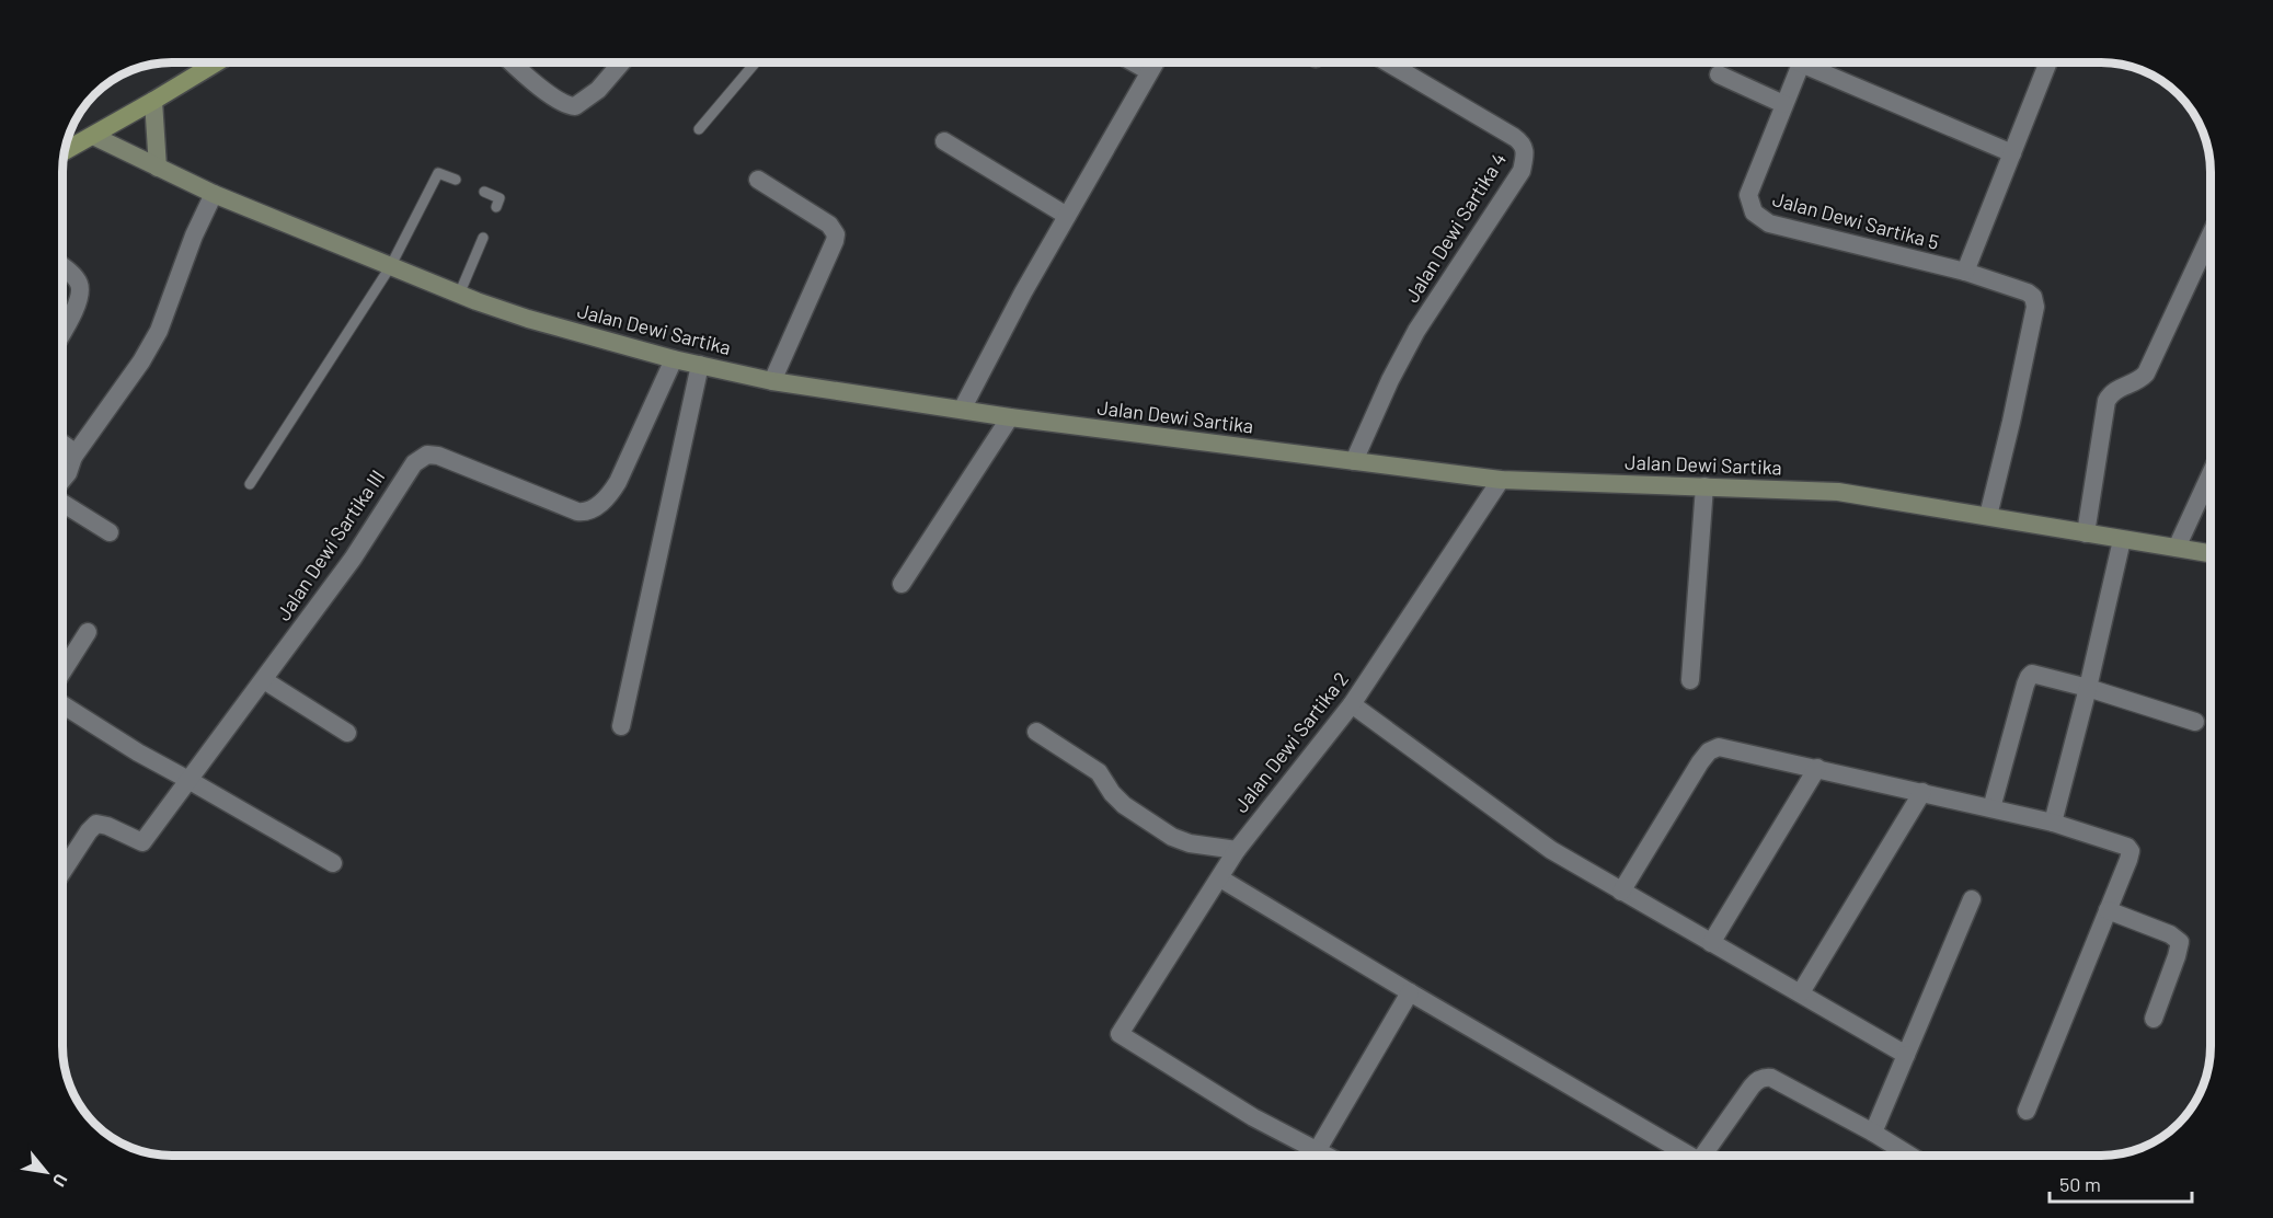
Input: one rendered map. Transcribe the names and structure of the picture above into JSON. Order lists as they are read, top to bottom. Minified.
{"streets":{"main road":["Jalan Dewi Sartika"],"street":["Jalan Dewi Sartika 5","Jalan Dewi Sartika 4","Jalan Dewi Sartika III","Jalan Dewi Sartika 2"]},"crossings":[["Jalan Dewi Sartika 5","Jalan Dewi Sartika"],["Jalan Dewi Sartika 4","Jalan Dewi Sartika"],["Jalan Dewi Sartika","Jalan Dewi Sartika III"],["Jalan Dewi Sartika","Jalan Dewi Sartika 2"]],"scale_bar":"50 m","north":"bottom right"}
